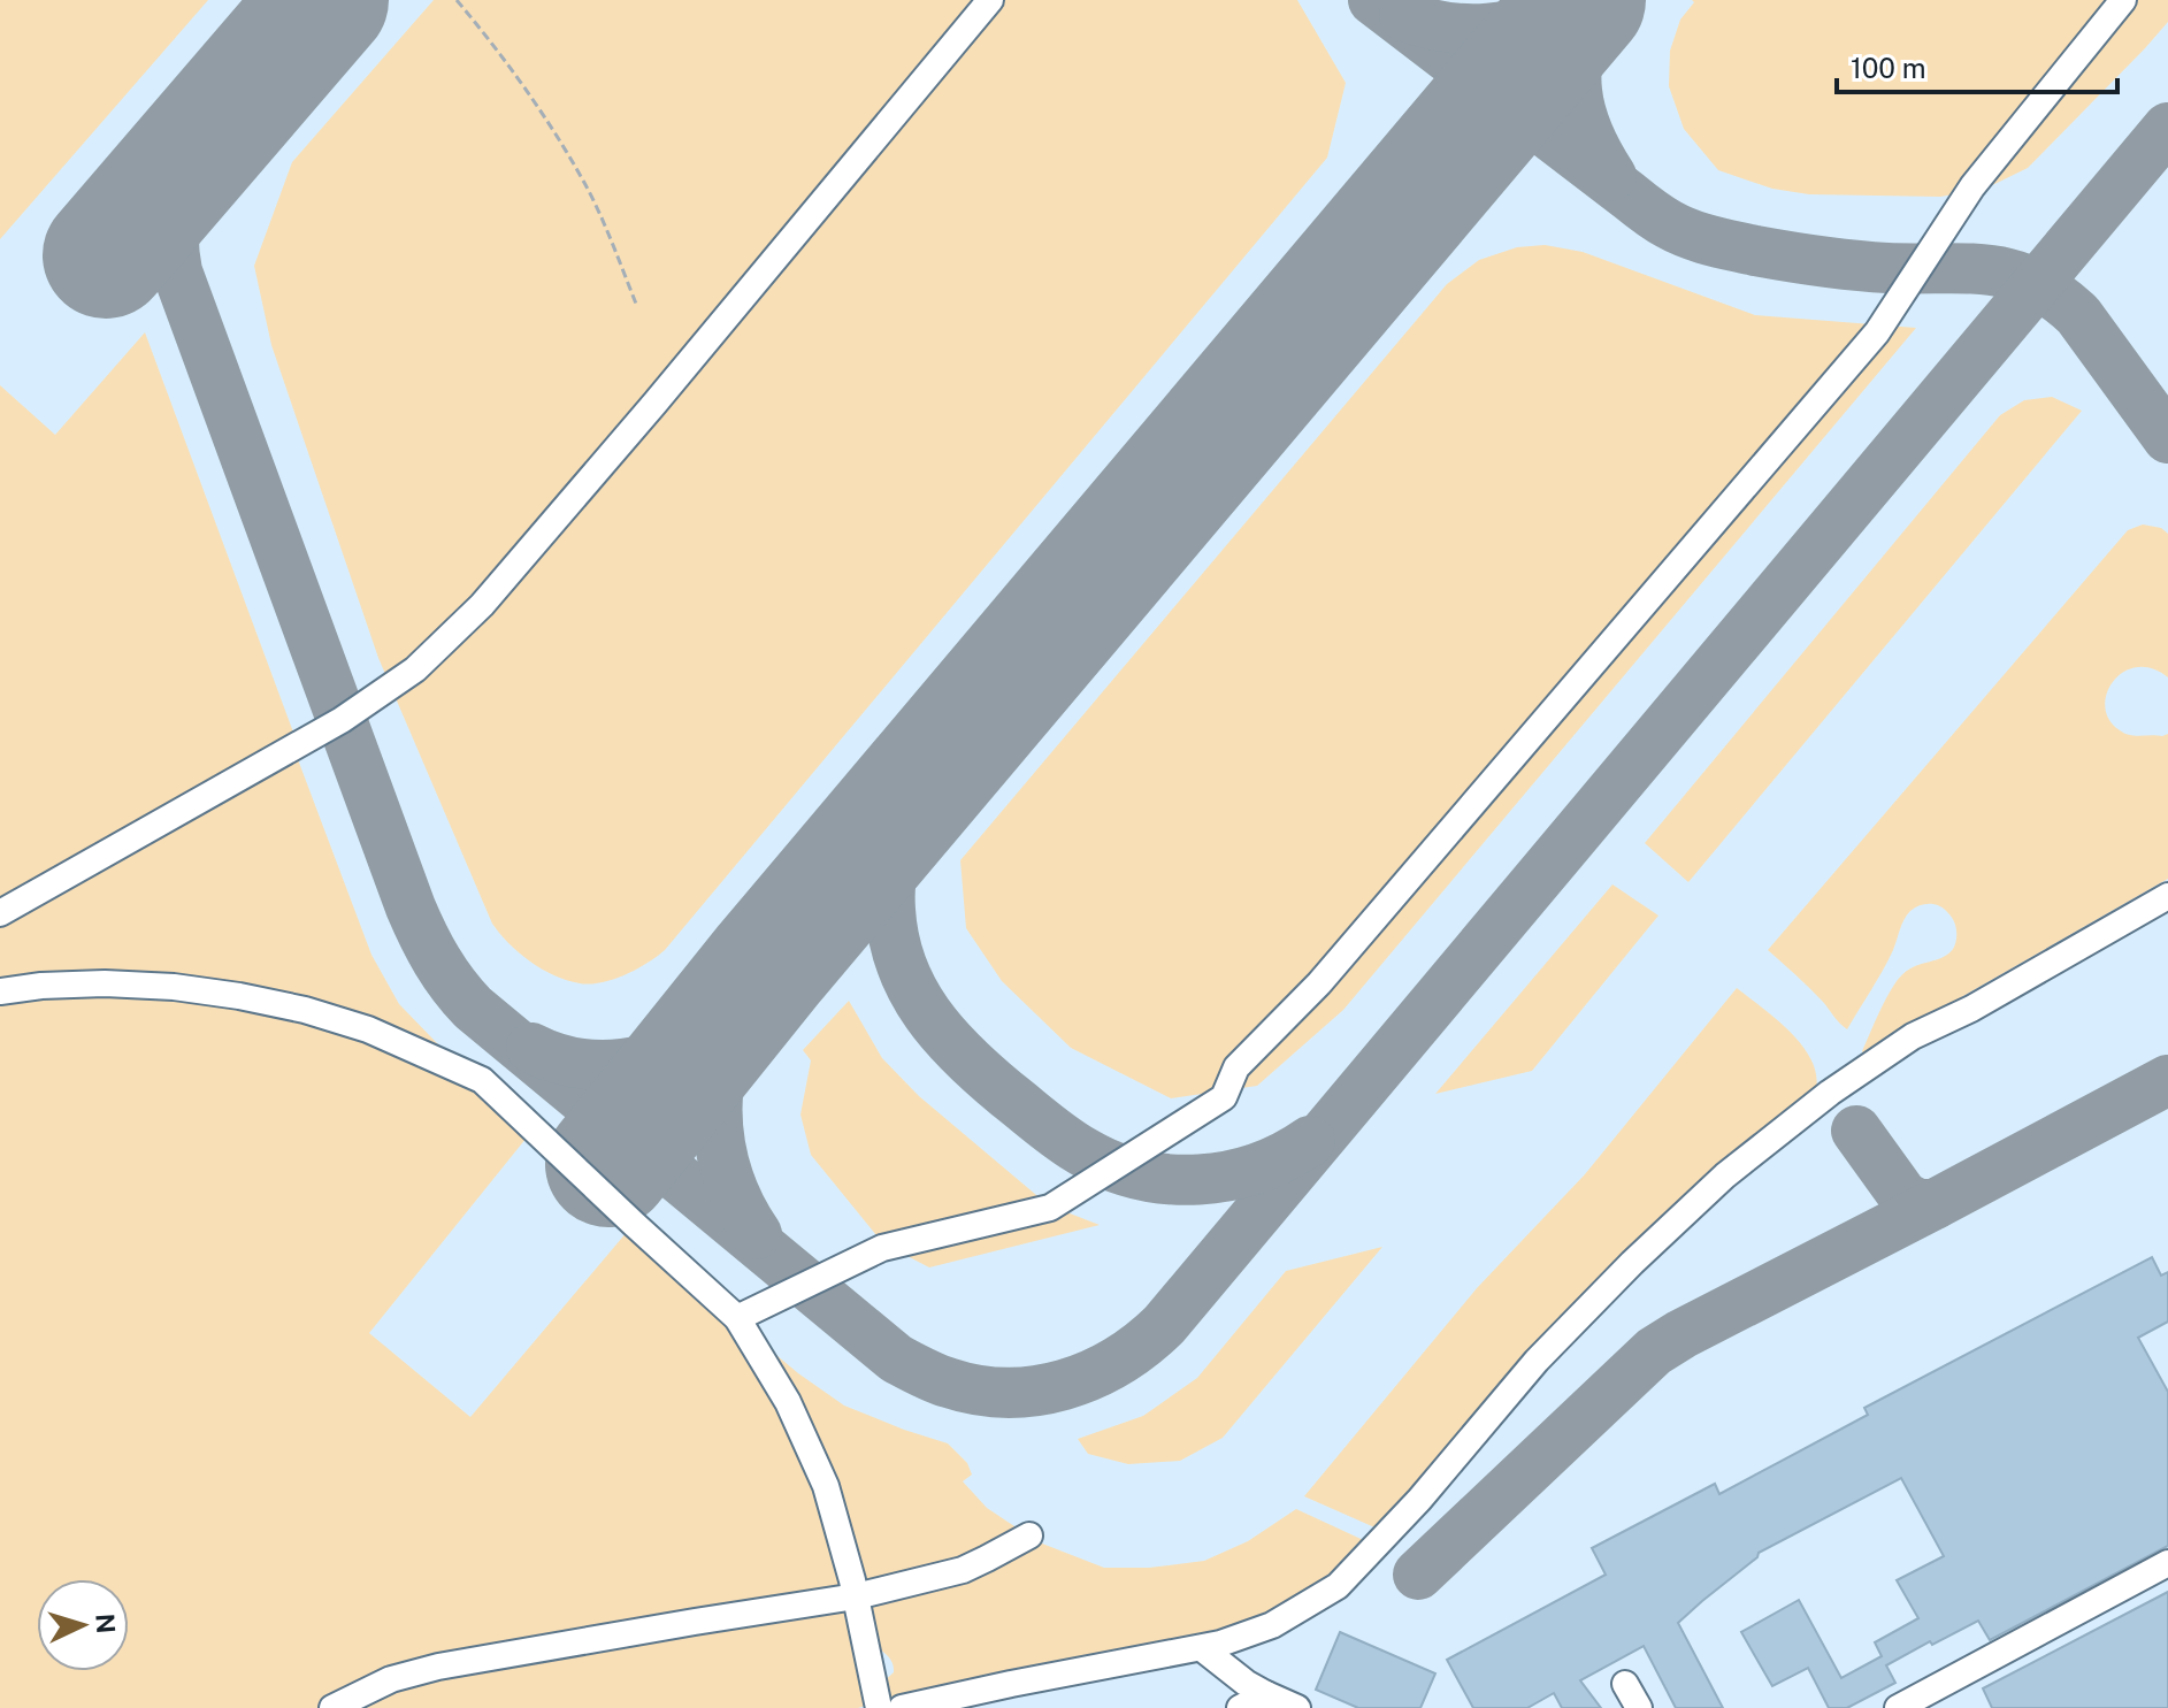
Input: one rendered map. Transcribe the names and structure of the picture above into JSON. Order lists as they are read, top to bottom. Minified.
{"scale_bar":"100 m","north":"right"}
